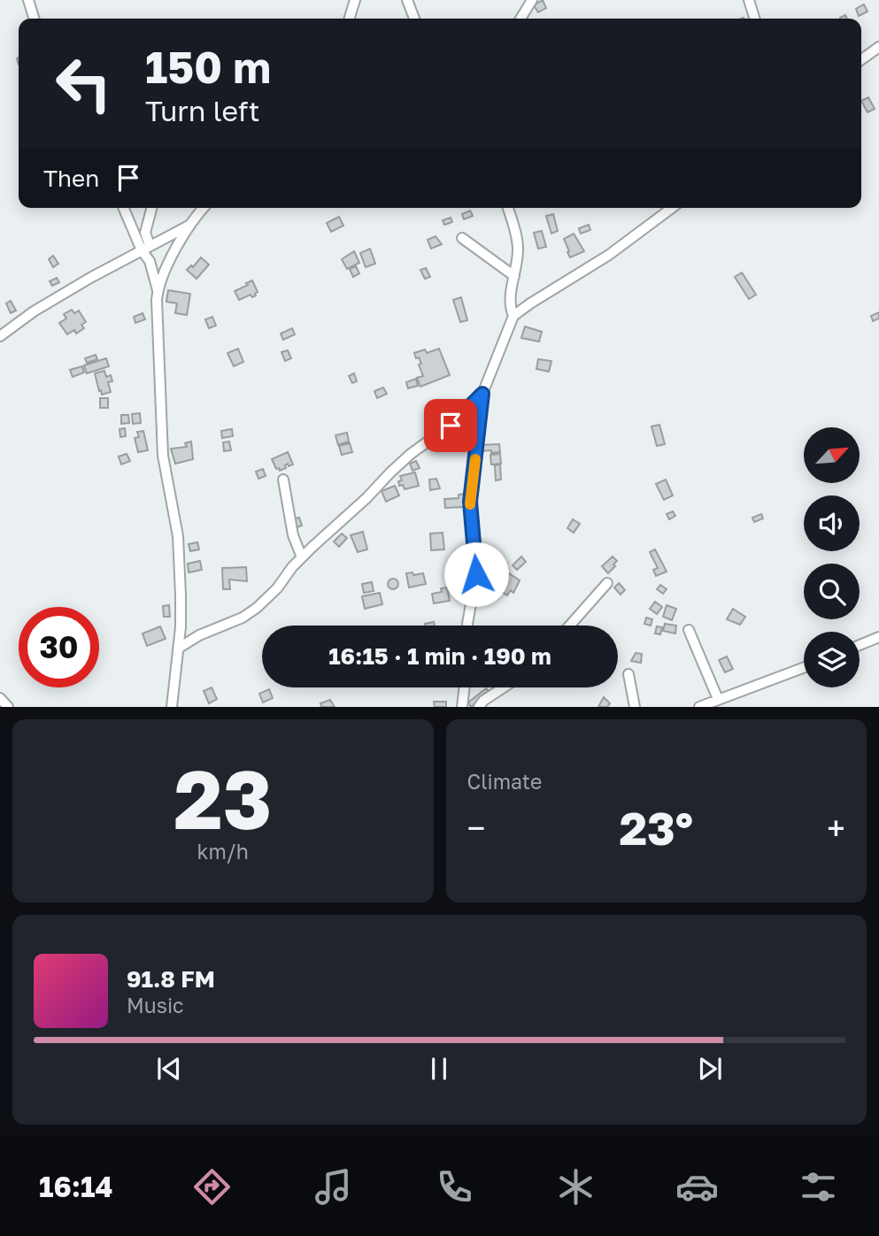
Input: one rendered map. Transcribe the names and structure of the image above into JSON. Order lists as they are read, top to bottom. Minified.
{"north":"top right","page":{"turn":["150 m","Turn left"],"then":"Then","limit":"30","trip":"16:15 · 1 min · 190 m","tile":[["23","km/h"],"Climate"],"heat":["−","23°","+"],"song":["91.8 FM","Music"],"tabs":"16:14"}}
